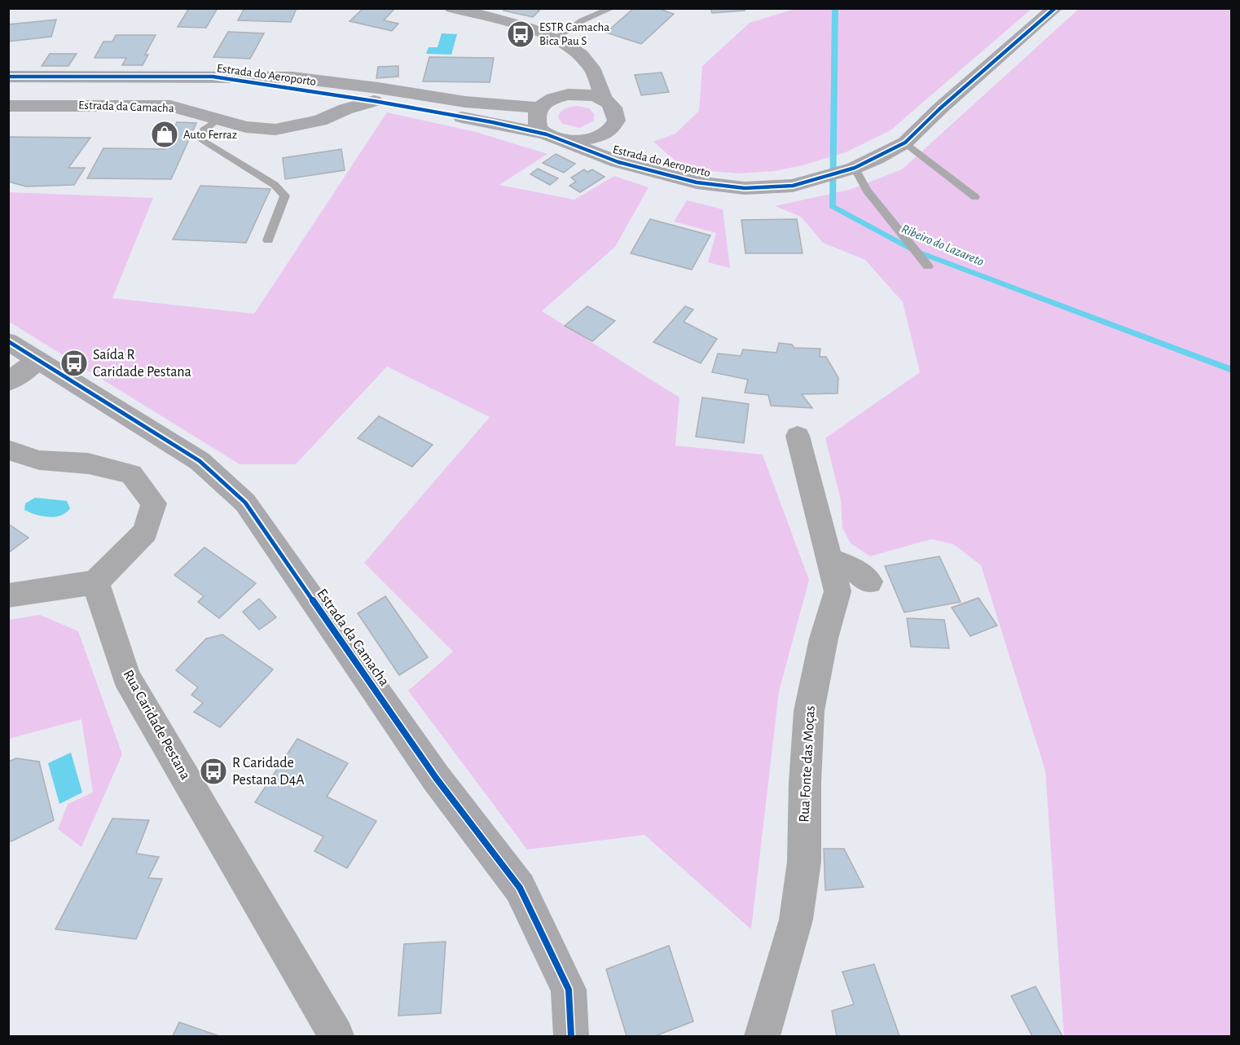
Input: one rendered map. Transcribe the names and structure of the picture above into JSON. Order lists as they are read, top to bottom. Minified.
{"streets":{"main road":["Estrada do Aeroporto","Estrada da Camacha"],"street":["Rua Caridade Pestana","Rua Fonte das Moças"]},"crossings":[["Estrada do Aeroporto","Estrada da Camacha"]],"water":["Ribeiro do Lazareto"],"places":{"bus stop":["ESTR Camacha Bica Pau S","Saída R Caridade Pestana","R Caridade Pestana D4A"],"shop":["Auto Ferraz"]}}
